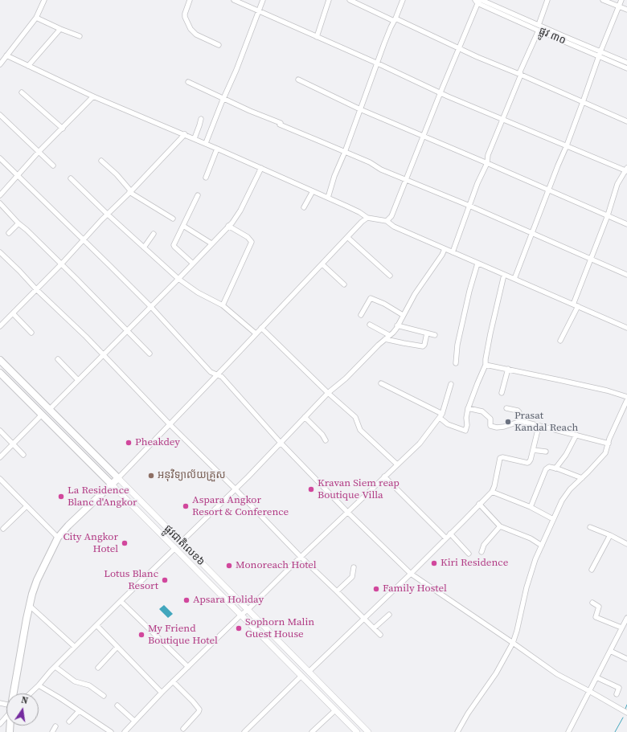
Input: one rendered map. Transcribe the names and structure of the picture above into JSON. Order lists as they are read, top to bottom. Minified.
{"streets":{"highway":["ផ្លូវជាតិលេខ៦"],"street":["ផ្លូវ ៣០"]},"places":["Prasat Kandal Reach","Pheakdey","អនុវិទ្យាល័យគ្រួស","Kravan Siem reap Boutique Villa","La Residence Blanc d'Angkor","Aspara Angkor Resort & Conference","City Angkor Hotel","Kiri Residence","Monoreach Hotel","Lotus Blanc Resort","Family Hostel","Apsara Holiday","Sophorn Malin Guest House","My Friend Boutique Hotel"],"north":"top"}
